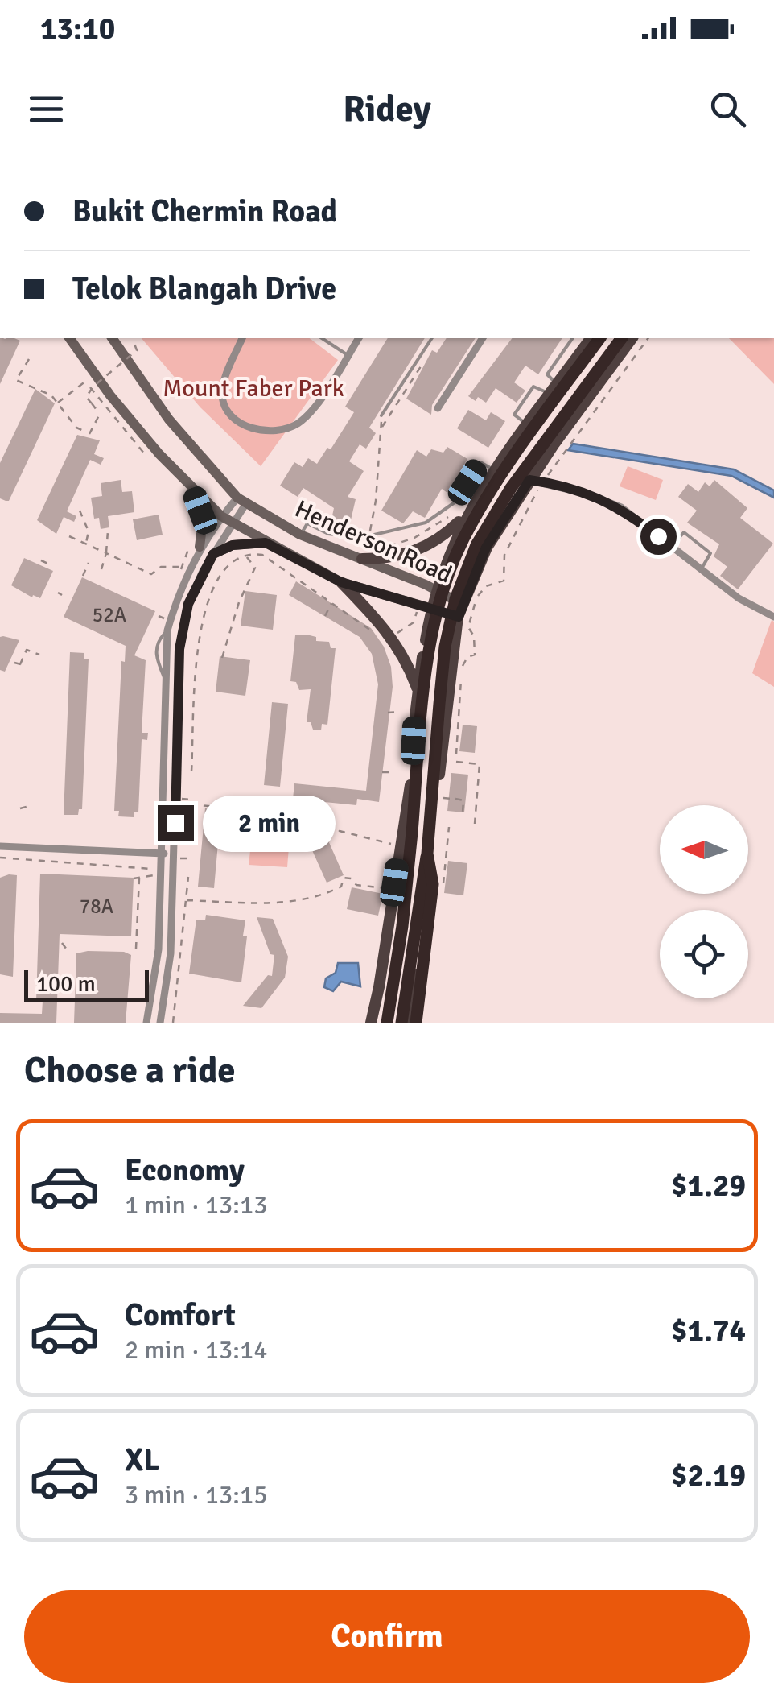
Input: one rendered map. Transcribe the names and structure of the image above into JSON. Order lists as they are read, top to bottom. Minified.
{"streets":{"main road":["Henderson Road"]},"parks":["Mount Faber Park"],"house_numbers":["52A","78A"],"scale_bar":"100 m","north":"left","page":{"status":"13:10","header":"Ridey","banner":["Bukit Chermin Road","Telok Blangah Drive"],"bubble":"2 min","scale":"100 m","heading":"Choose a ride","list":[{"name":"Economy","note":"1 min · 13:13","value":"$1.29"},{"name":"Comfort","note":"2 min · 13:14","value":"$1.74"},{"name":"XL","note":"3 min · 13:15","value":"$2.19"}],"buttons":"Confirm"}}
